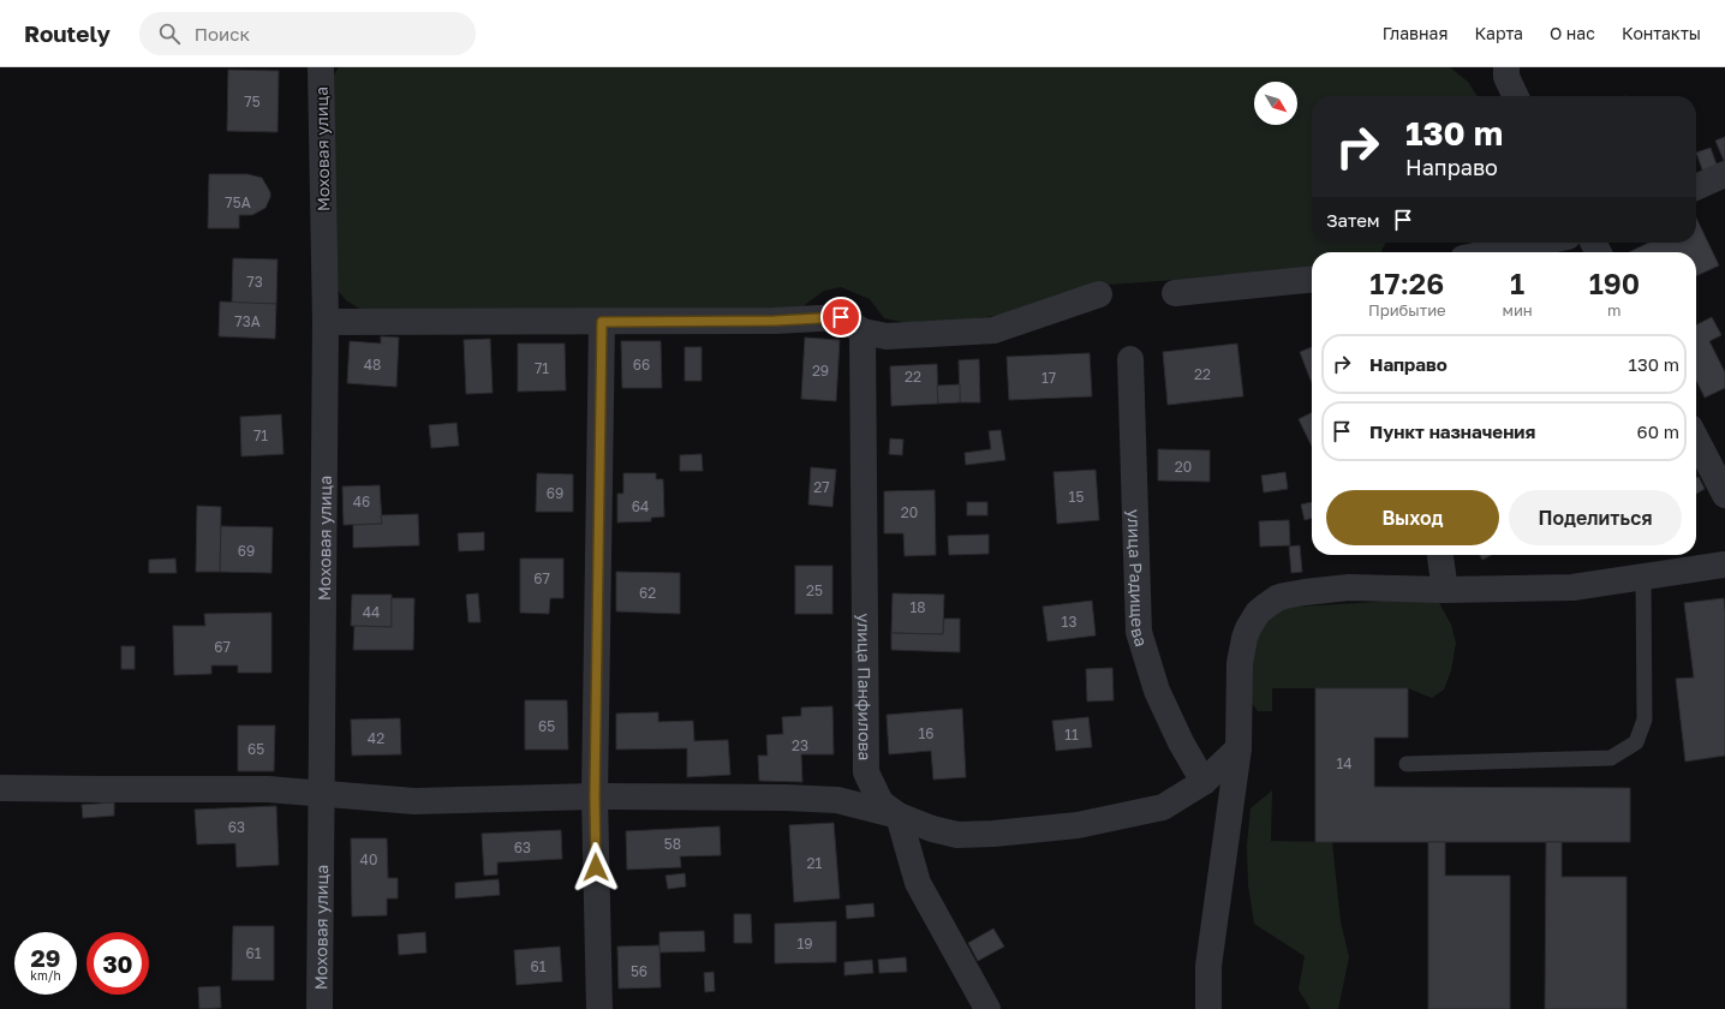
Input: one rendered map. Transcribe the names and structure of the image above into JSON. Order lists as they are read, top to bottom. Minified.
{"streets":{"street":["Моховая улица","улица Радищева","улица Панфилова"]},"house_numbers":["75","75А","73","73А","48","66","71","29","22","22","17","71","20","27","69","15","46","64","20","69","67","25","62","18","44","13","67","65","16","11","42","23","65","14","63","58","63","40","21","19","61","61","56"],"north":"bottom right","page":{"header":"Routely","search":"Поиск","nav":["Главная","Карта","О нас","Контакты"],"turn":["130 m","Направо"],"then":"Затем","eta":["17:26","Прибытие","1","мин","190","m"],"list":[{"name":"Направо","value":"130 m"},{"name":"Пункт назначения","value":"60 m"}],"buttons":["Выход","Поделиться"],"speed":"29 km/h","limit":"30"}}
